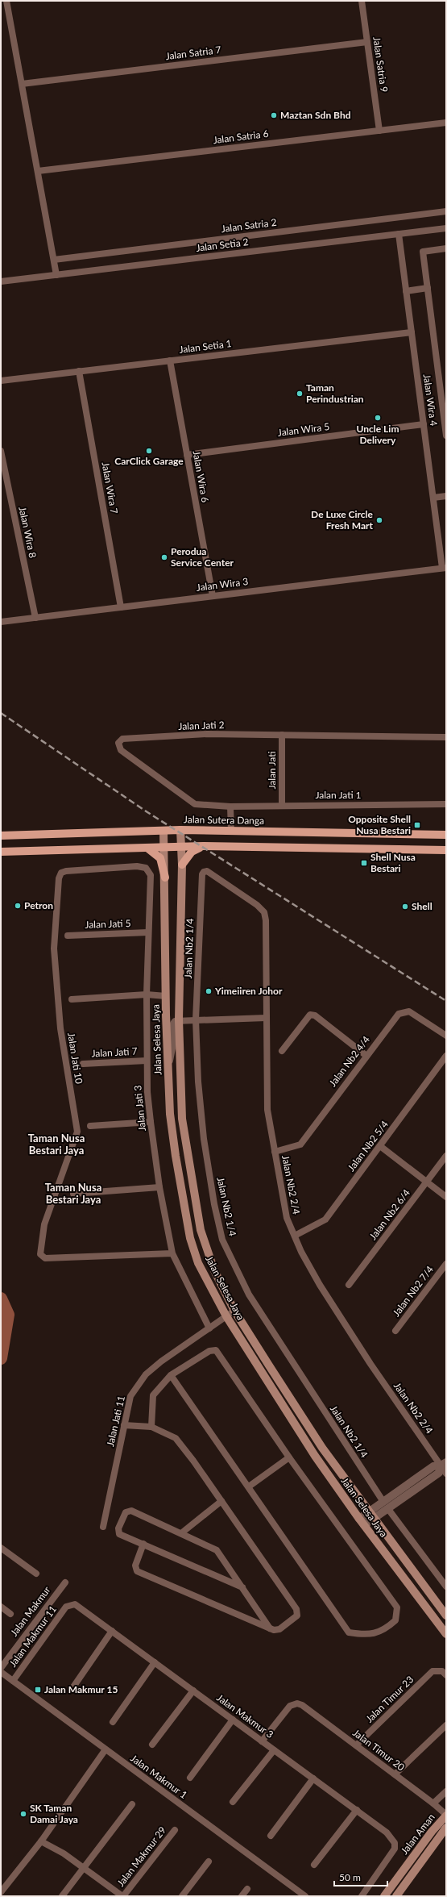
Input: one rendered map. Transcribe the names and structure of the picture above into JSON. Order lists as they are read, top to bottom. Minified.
{"streets":{"main road":["Jalan Sutera Danga","Jalan Selesa Jaya","Jalan Aman"],"street":["Jalan Satria 7","Jalan Satria 9","Jalan Satria 6","Jalan Satria 2","Jalan Setia 2","Jalan Setia 1","Jalan Wira 4","Jalan Wira 5","Jalan Wira 6","Jalan Wira 7","Jalan Wira 8","Jalan Wira 3","Jalan Jati 2","Jalan Jati","Jalan Jati 1","Jalan Jati 5","Jalan Nb2 1/4","Jalan Jati 7","Jalan Jati 10","Jalan Nb2 4/4","Jalan Jati 3","Jalan Nb2 5/4","Jalan Nb2 2/4","Jalan Nb2 6/4","Jalan Nb2 7/4","Jalan Jati 11","Jalan Makmur","Jalan Makmur 11","Jalan Timur 23","Jalan Makmur 3","Jalan Timur 20","Jalan Makmur 1","Jalan Makmur 29"]},"crossings":[["Jalan Satria 7","Jalan Satria 9"],["Jalan Satria 9","Jalan Satria 6"],["Jalan Setia 2","Jalan Wira 4"],["Jalan Setia 1","Jalan Wira 4"],["Jalan Setia 1","Jalan Wira 6"],["Jalan Setia 1","Jalan Wira 7"],["Jalan Wira 4","Jalan Wira 5"],["Jalan Wira 4","Jalan Wira 3"],["Jalan Wira 5","Jalan Wira 6"],["Jalan Wira 6","Jalan Wira 3"],["Jalan Wira 7","Jalan Wira 3"],["Jalan Wira 8","Jalan Wira 3"],["Jalan Jati 2","Jalan Jati"],["Jalan Jati 2","Jalan Jati 1"],["Jalan Jati","Jalan Jati 1"],["Jalan Sutera Danga","Jalan Selesa Jaya"],["Jalan Jati 5","Jalan Jati 3"],["Jalan Nb2 1/4","Jalan Nb2 2/4"],["Jalan Selesa Jaya","Jalan Jati 11"],["Jalan Jati 7","Jalan Jati 3"],["Jalan Jati 10","Jalan Jati 3"],["Jalan Nb2 4/4","Jalan Nb2 2/4"],["Jalan Jati 3","Jalan Jati 11"],["Jalan Nb2 5/4","Jalan Nb2 2/4"],["Jalan Makmur 11","Jalan Makmur 3"],["Jalan Makmur 11","Jalan Makmur 1"],["Jalan Timur 23","Jalan Timur 20"],["Jalan Makmur 3","Jalan Timur 20"],["Jalan Timur 20","Jalan Aman"]],"districts":["Taman Nusa Bestari Jaya","Taman Nusa Bestari Jaya"],"places":{"other":["Maztan Sdn Bhd","Taman Perindustrian","Uncle Lim Delivery","CarClick Garage","De Luxe Circle Fresh Mart","Perodua Service Center","Petron","Shell","Yimeiiren Johor","SK Taman Damai Jaya"],"transit":["Opposite Shell Nusa Bestari","Shell Nusa Bestari","Jalan Makmur 15"]},"scale_bar":"50 m"}
